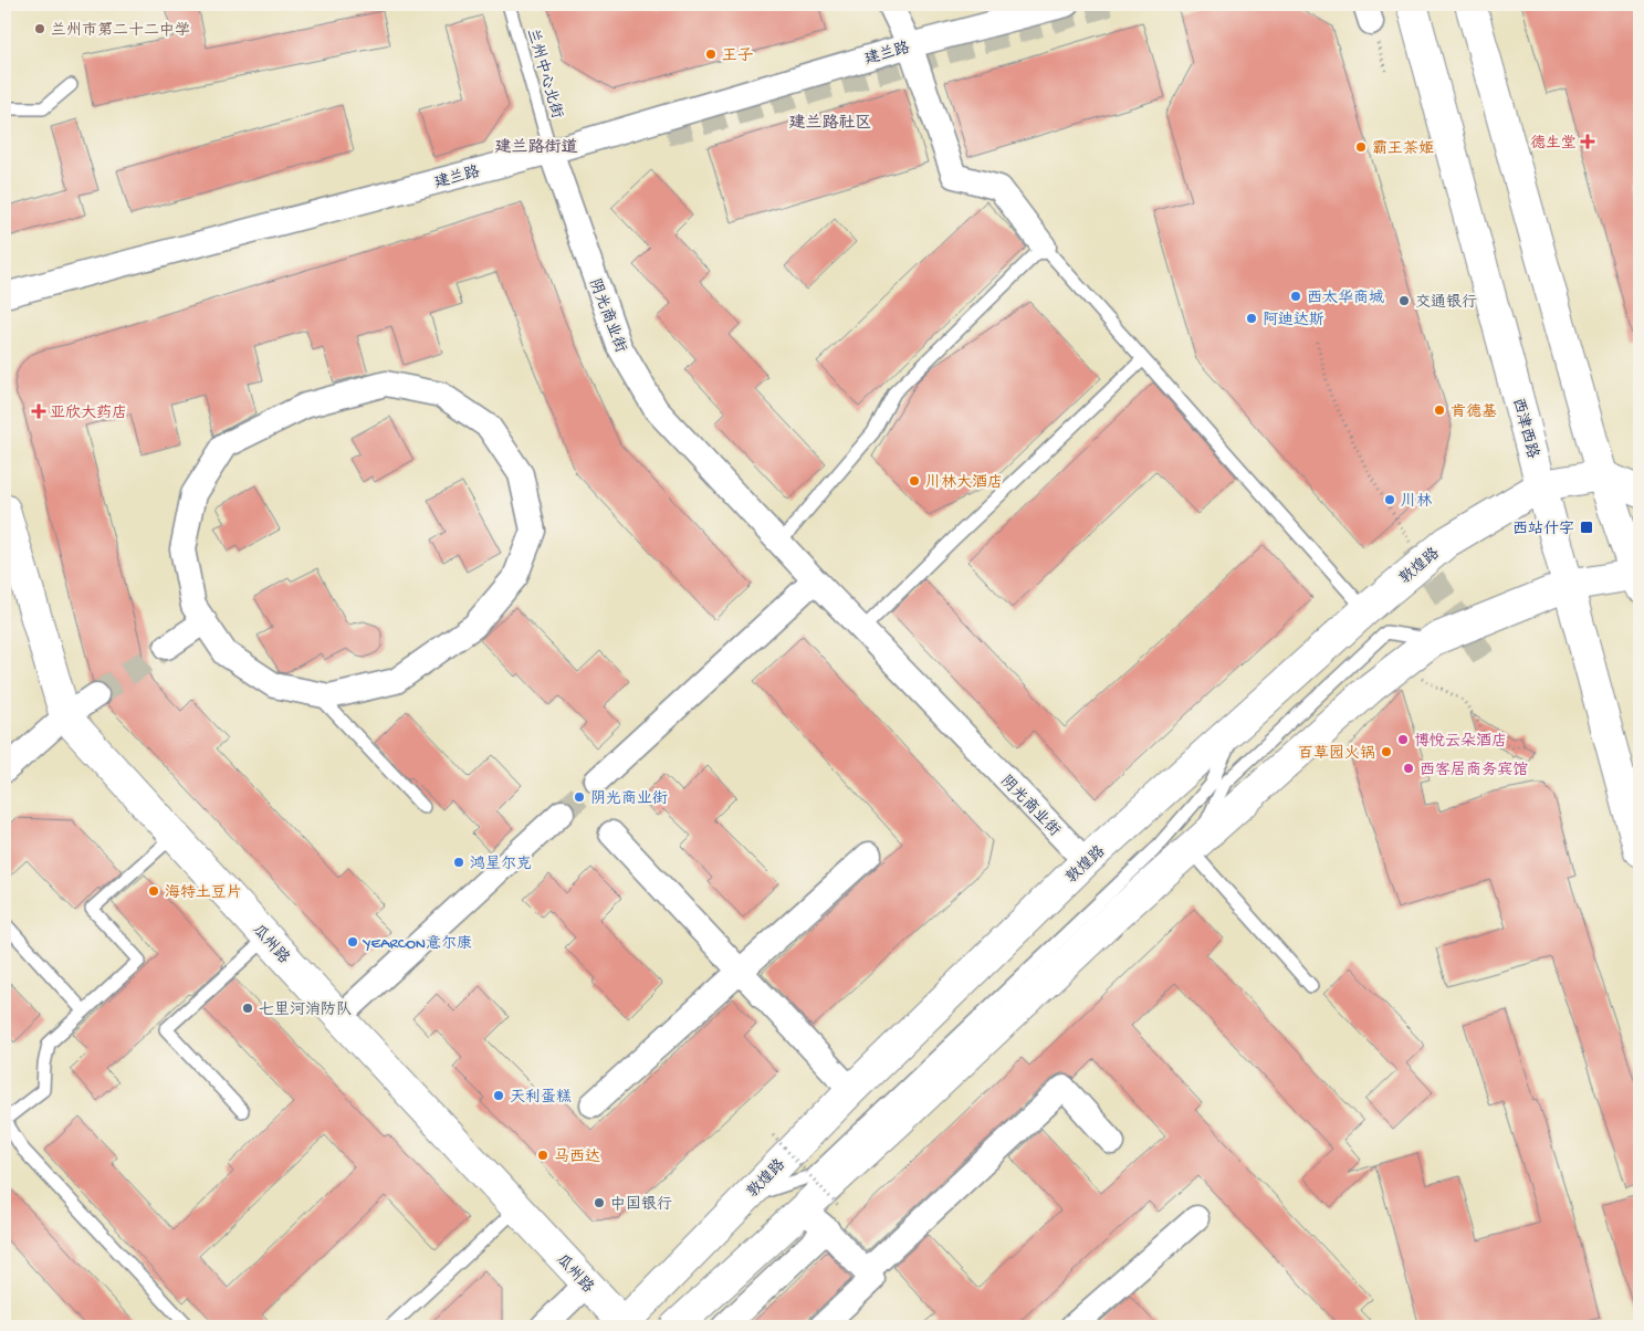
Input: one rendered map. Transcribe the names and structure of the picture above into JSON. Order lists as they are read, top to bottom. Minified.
{"streets":{"main road":["西津西路","敦煌路","瓜州路"],"street":["建兰路","阴光商业街"],"lane":["兰州中心北街"]},"crossings":[["建兰路","兰州中心北街"],["建兰路","阴光商业街"],["兰州中心北街","阴光商业街"],["阴光商业街","敦煌路"],["西津西路","敦煌路"],["敦煌路","瓜州路"]],"districts":["建兰路社区","建兰路街道"],"places":{"other":["兰州市第二十二中学","王子","霸王茶姬","西太华商城","交通银行","阿迪达斯","肯德基","川林大酒店","川林","博悦云朵酒店","百草园火锅","西客居商务宾馆","阴光商业街","鸿星尔克","海特土豆片","YEARCON意尔康","七里河消防队","天利蛋糕","马西达","中国银行"],"health":["德生堂","亚欣大药店"],"transit":["西站什字"]}}
